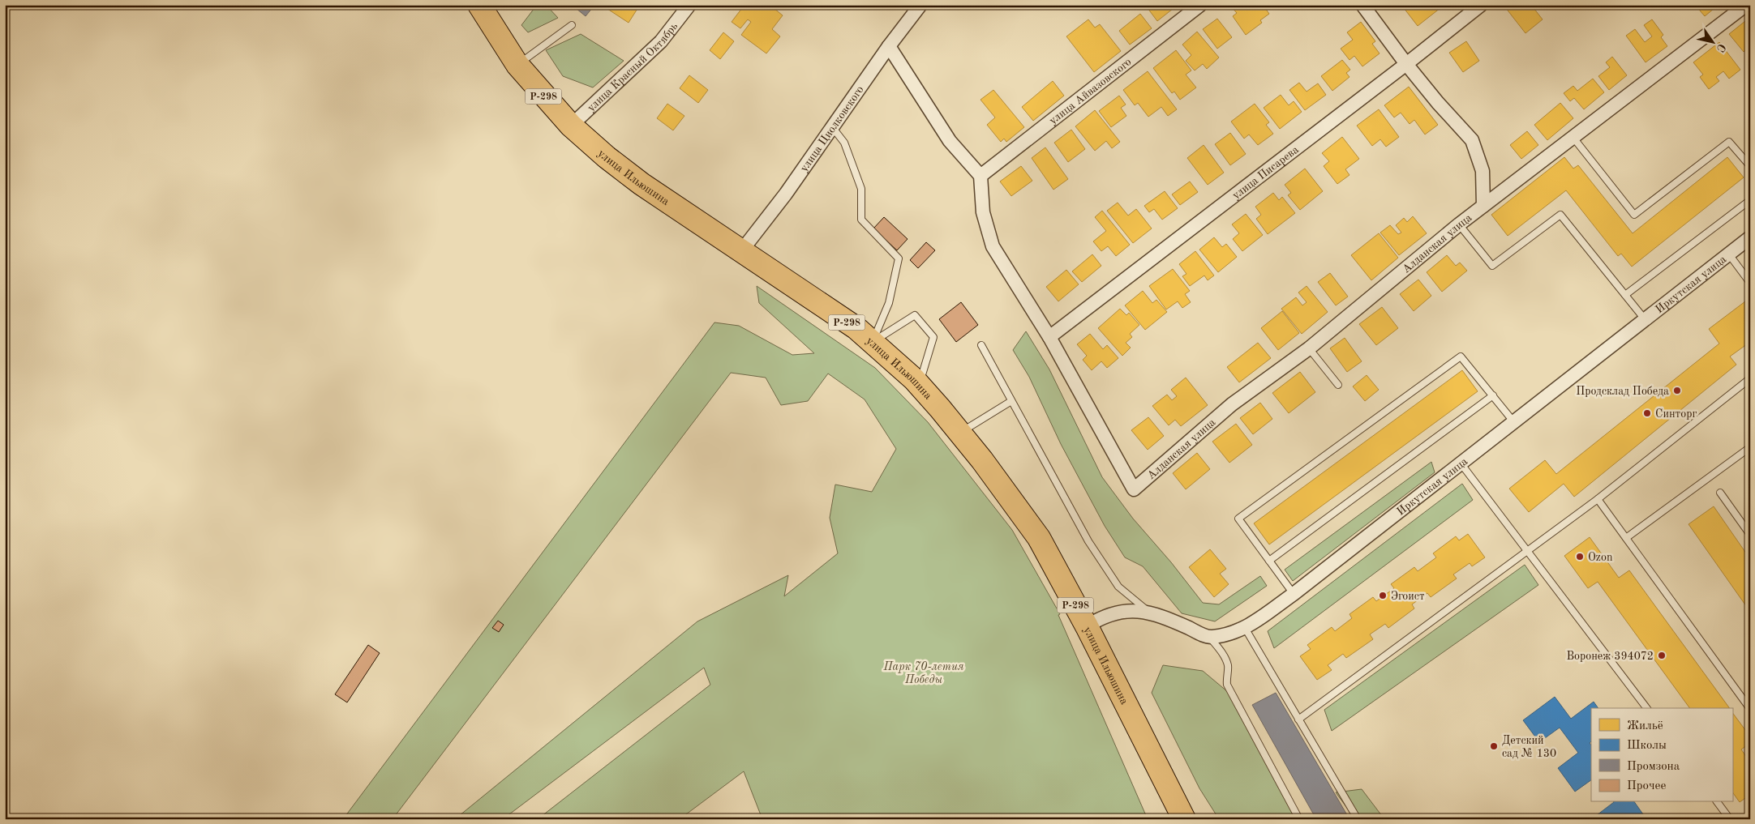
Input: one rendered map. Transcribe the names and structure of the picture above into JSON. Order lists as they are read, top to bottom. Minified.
{"streets":{"highway":["Р-298","улица Ильюшина"],"street":["улица Красный Октябрь","улица Айвазовского","улица Циолковского","улица Писарева","Алданская улица","Иркутская улица"]},"crossings":[["улица Красный Октябрь","улица Ильюшина"],["улица Циолковского","улица Ильюшина"],["улица Писарева","Алданская улица"]],"parks":["Парк 70-летия Победы"],"places":["Продсклад Победа","Синторг","Ozon","Эгоист","Воронеж 394072","Детский сад № 130"],"legend":["Жильё","Школы","Промзона","Прочее"],"north":"bottom right"}
